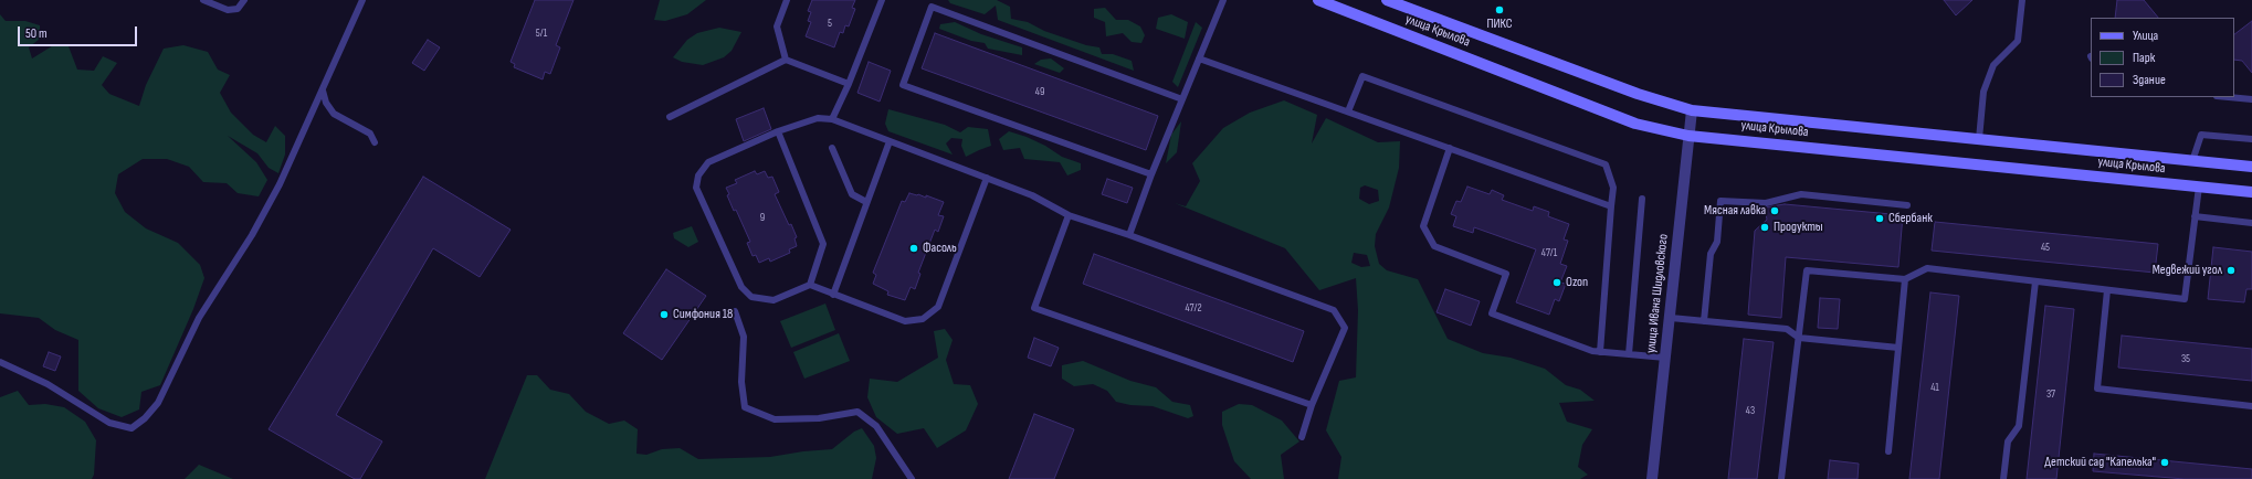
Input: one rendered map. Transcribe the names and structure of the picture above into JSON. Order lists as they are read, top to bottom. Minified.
{"streets":{"main road":["улица Крылова"],"street":["улица Ивана Шидловского"]},"crossings":[["улица Крылова","улица Ивана Шидловского"]],"places":["ПИКС","Мясная лавка","Сбербанк","Продукты","Фасоль","Медвежий угол","Ozon","Симфония 18","Детский сад \"Капелька\""],"house_numbers":["5","5/1","49","9","45","47/1","47/2","35","41","37","43"],"legend":["Улица","Парк","Здание"],"scale_bar":"50 m"}
